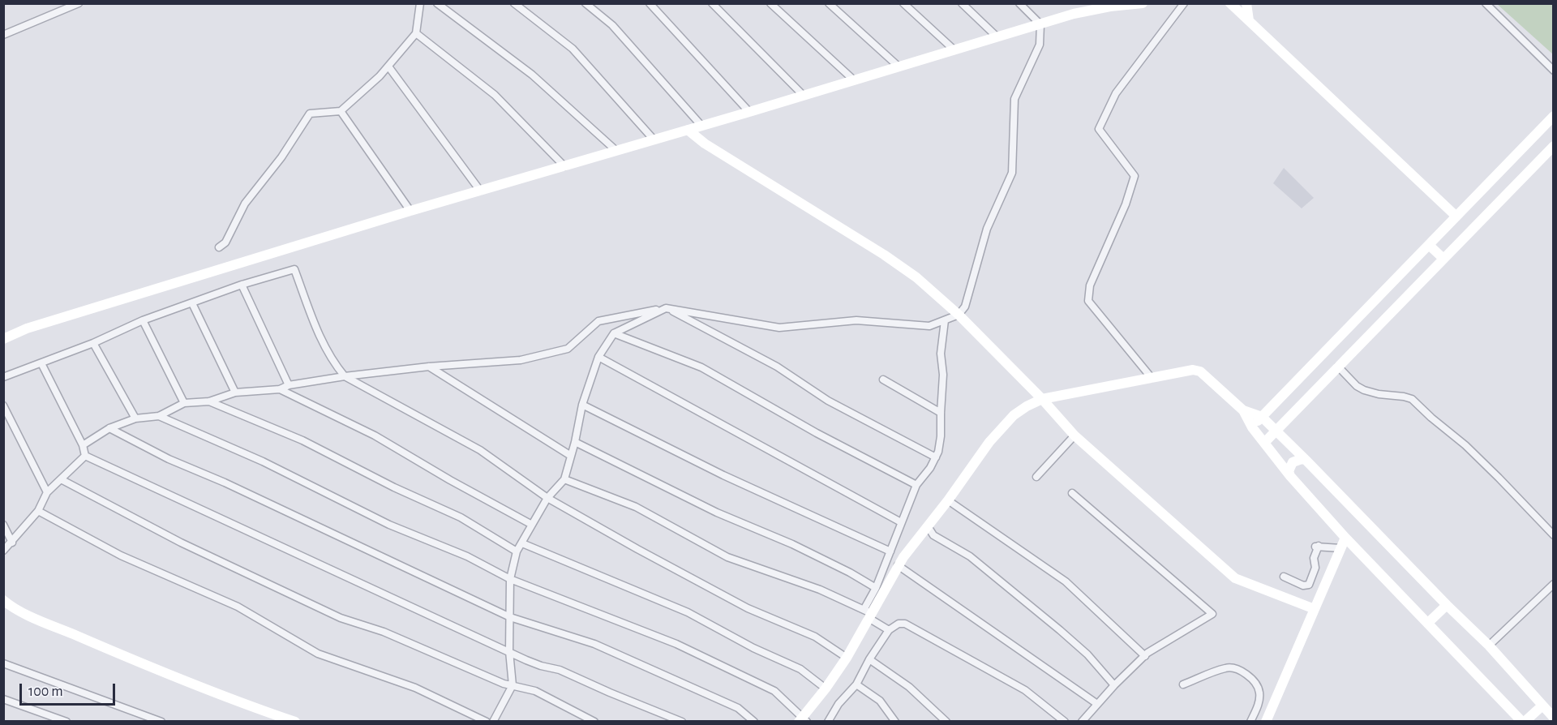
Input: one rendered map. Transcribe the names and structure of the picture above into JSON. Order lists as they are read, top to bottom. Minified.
{"scale_bar":"100 m"}
